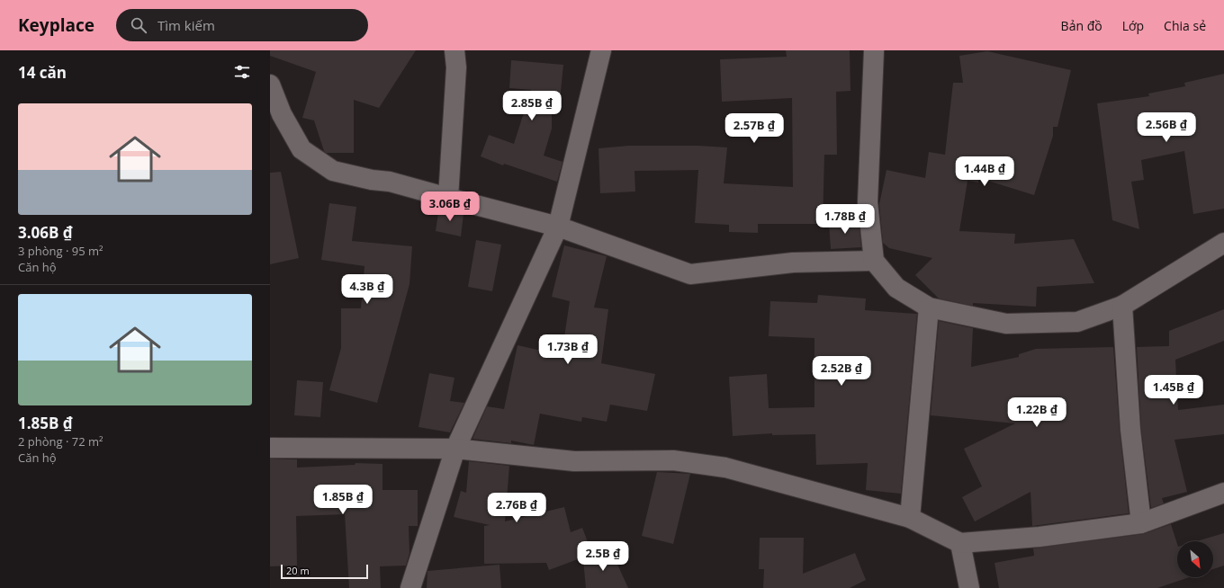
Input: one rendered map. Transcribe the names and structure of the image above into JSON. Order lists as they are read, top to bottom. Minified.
{"scale_bar":"20 m","north":"bottom right","page":{"header":"Keyplace","search":"Tìm kiếm","nav":["Bản đồ","Lớp","Chia sẻ"],"heading":"14 căn","price":["2.85B ₫","2.56B ₫","2.57B ₫","1.44B ₫","3.06B ₫","1.78B ₫","4.3B ₫","1.73B ₫","2.52B ₫","1.45B ₫","1.22B ₫","1.85B ₫","2.76B ₫","2.5B ₫"],"list":[{"name":"3.06B ₫","note":"3 phòng · 95 m² · Căn hộ"},{"name":"1.85B ₫","note":"2 phòng · 72 m² · Căn hộ"}],"scale":"20 m"}}
